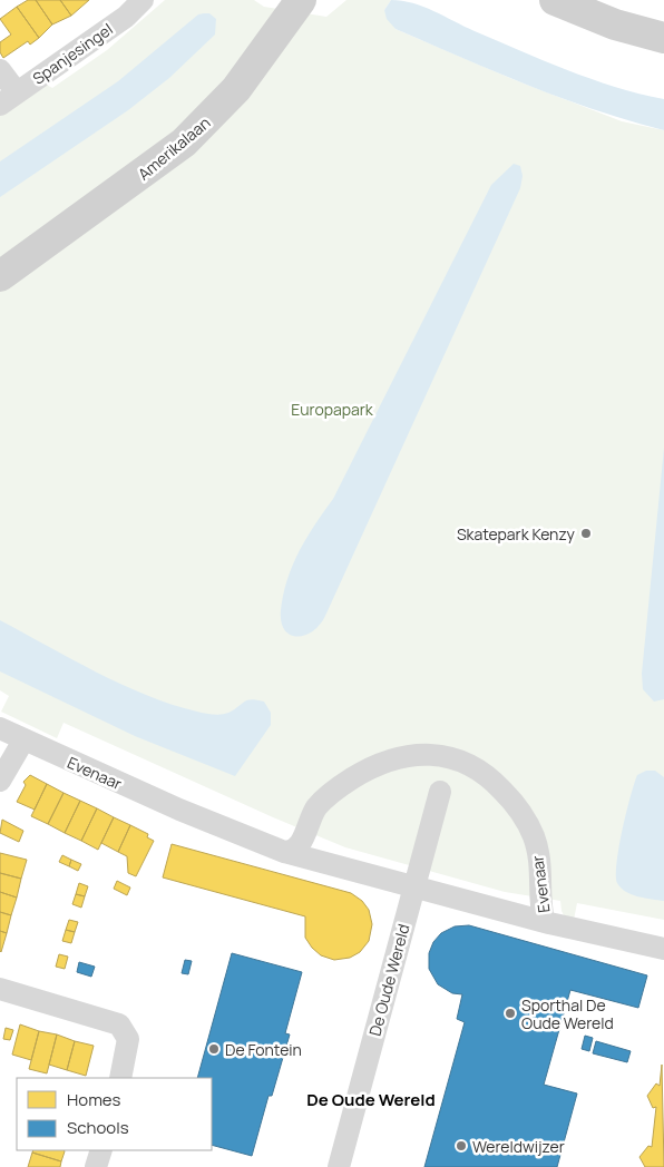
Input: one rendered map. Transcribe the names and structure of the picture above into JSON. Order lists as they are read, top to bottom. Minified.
{"streets":{"street":["Spanjesingel","Amerikalaan","Evenaar","De Oude Wereld"]},"crossings":[["Evenaar","De Oude Wereld"]],"districts":["De Oude Wereld"],"parks":["Europapark"],"places":["Skatepark Kenzy","Sporthal De Oude Wereld","De Fontein","Wereldwijzer"],"legend":["Homes","Schools"]}
